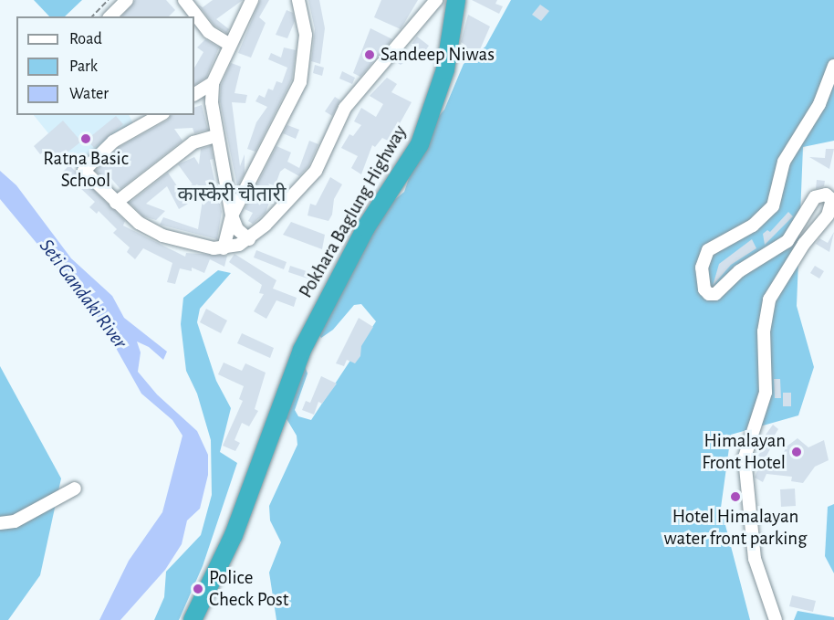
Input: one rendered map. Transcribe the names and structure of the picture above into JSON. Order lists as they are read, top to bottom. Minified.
{"streets":{"highway":["Pokhara Baglung Highway"]},"districts":["कास्केरी चौतारी"],"water":["Seti Gandaki River"],"places":["Sandeep Niwas","Ratna Basic School","Himalayan Front Hotel","Hotel Himalayan water front parking","Police Check Post"],"legend":["Road","Park","Water"]}
